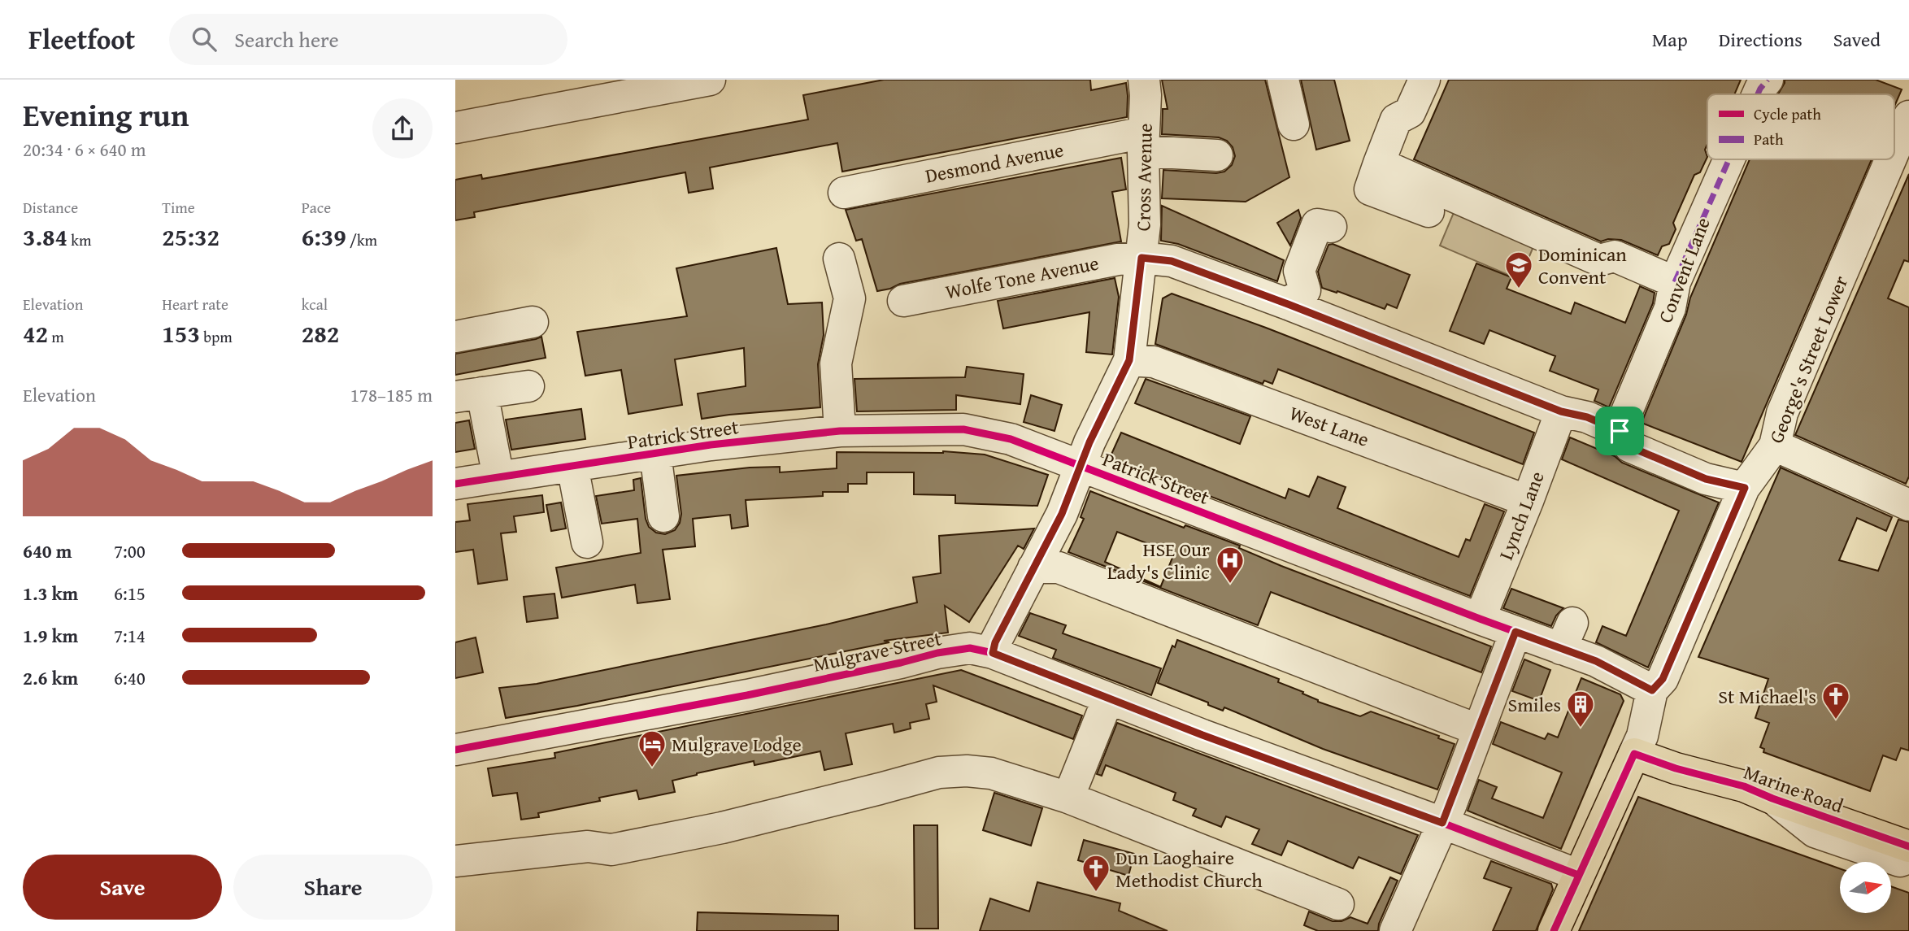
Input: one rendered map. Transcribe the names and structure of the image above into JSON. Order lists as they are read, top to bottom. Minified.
{"streets":{"main road":["Marine Road"],"street":["Desmond Avenue","Cross Avenue","Convent Lane","Wolfe Tone Avenue","George's Street Lower","West Lane","Patrick Street","Lynch Lane","Mulgrave Street"]},"crossings":[["Desmond Avenue","Cross Avenue"],["Cross Avenue","Wolfe Tone Avenue"],["Cross Avenue","West Lane"],["Cross Avenue","Patrick Street"],["Cross Avenue","Mulgrave Street"],["Convent Lane","Wolfe Tone Avenue"],["Wolfe Tone Avenue","Lynch Lane"],["George's Street Lower","Patrick Street"],["George's Street Lower","Marine Road"],["West Lane","Lynch Lane"],["Patrick Street","Lynch Lane"]],"places":{"school or university":["Dominican Convent"],"hospital":["HSE Our Lady's Clinic"],"church":["St Michael's","Dun Laoghaire Methodist Church"],"building":["Smiles"],"hotel":["Mulgrave Lodge"]},"legend":["Cycle path","Path"],"north":"right","page":{"header":"Fleetfoot","search":"Search here","nav":["Map","Directions","Saved"],"heading":["Evening run","20:34 · 6 × 640 m"],"stats":[["Distance","3.84 km"],["Time","25:32"],["Pace","6:39 /km"],["Elevation","42 m"],["Heart rate","153 bpm"],["kcal","282"]],"chart":["Elevation","178–185 m"],"list":[{"name":"640 m","note":"7:00"},{"name":"1.3 km","note":"6:15"},{"name":"1.9 km","note":"7:14"},{"name":"2.6 km","note":"6:40"}],"buttons":["Save","Share"]}}
